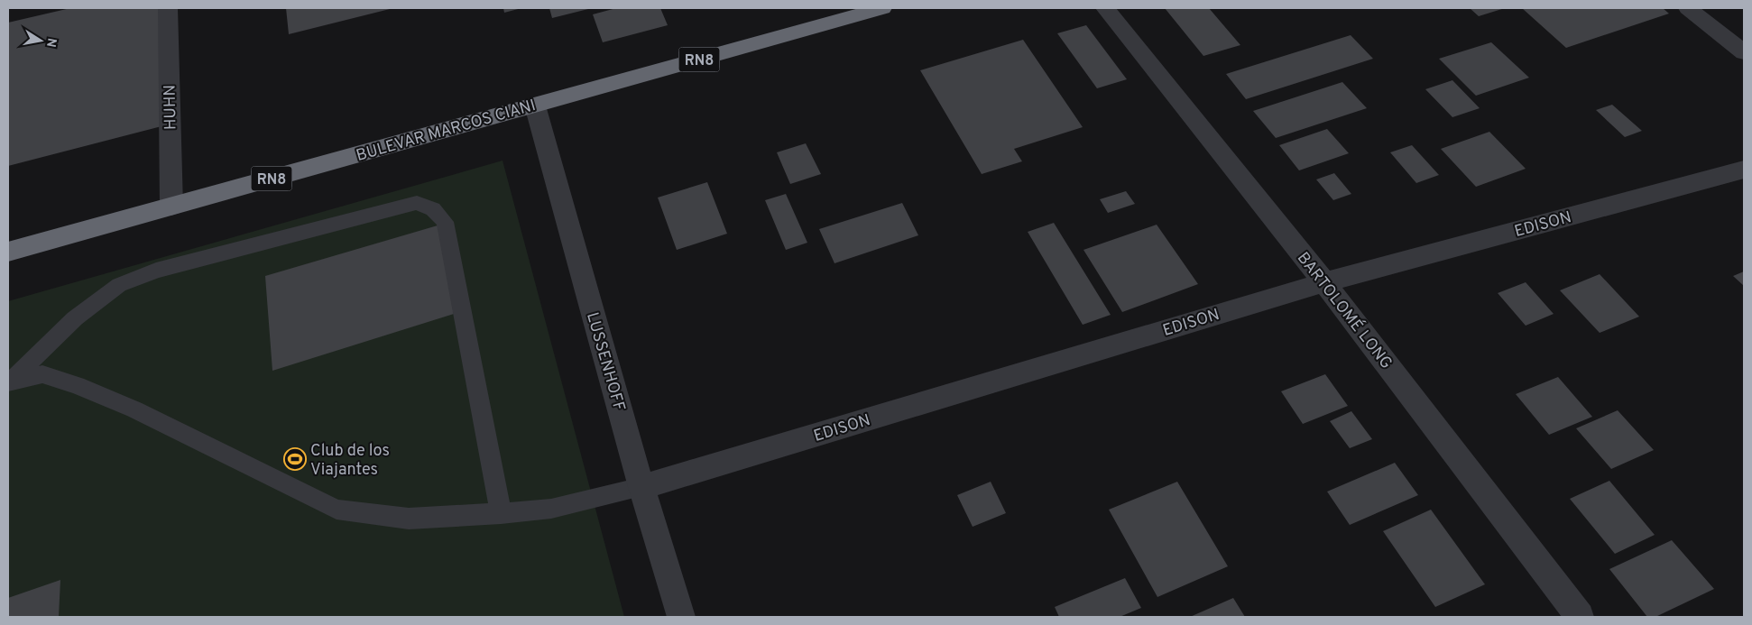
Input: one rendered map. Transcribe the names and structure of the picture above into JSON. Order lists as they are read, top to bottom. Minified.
{"streets":{"highway":["RN8","BULEVAR MARCOS CIANI"],"street":["HUHN","EDISON","BARTOLOMÉ LONG","LUSSENHOFF"]},"crossings":[["HUHN","BULEVAR MARCOS CIANI"],["BULEVAR MARCOS CIANI","LUSSENHOFF"],["EDISON","BARTOLOMÉ LONG"],["EDISON","LUSSENHOFF"]],"places":{"sports":["Club de los Viajantes"]},"north":"right"}
